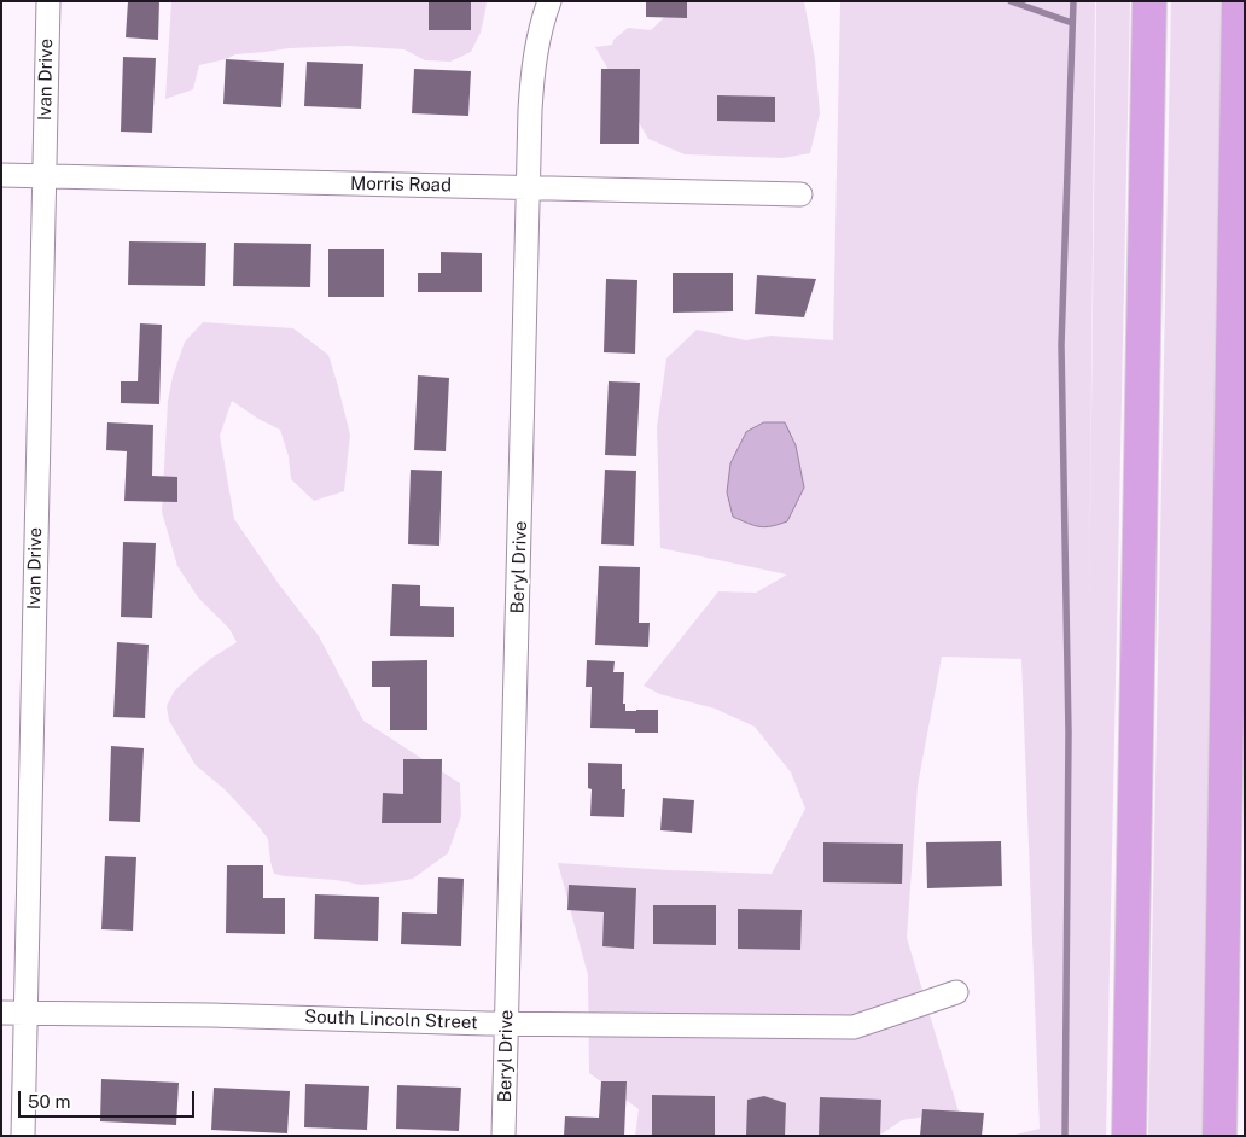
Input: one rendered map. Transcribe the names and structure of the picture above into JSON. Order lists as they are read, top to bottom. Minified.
{"streets":{"street":["Ivan Drive","Morris Road","Beryl Drive","South Lincoln Street"]},"crossings":[["Ivan Drive","Morris Road"],["Ivan Drive","South Lincoln Street"],["Morris Road","Beryl Drive"],["Beryl Drive","South Lincoln Street"]],"scale_bar":"50 m"}
